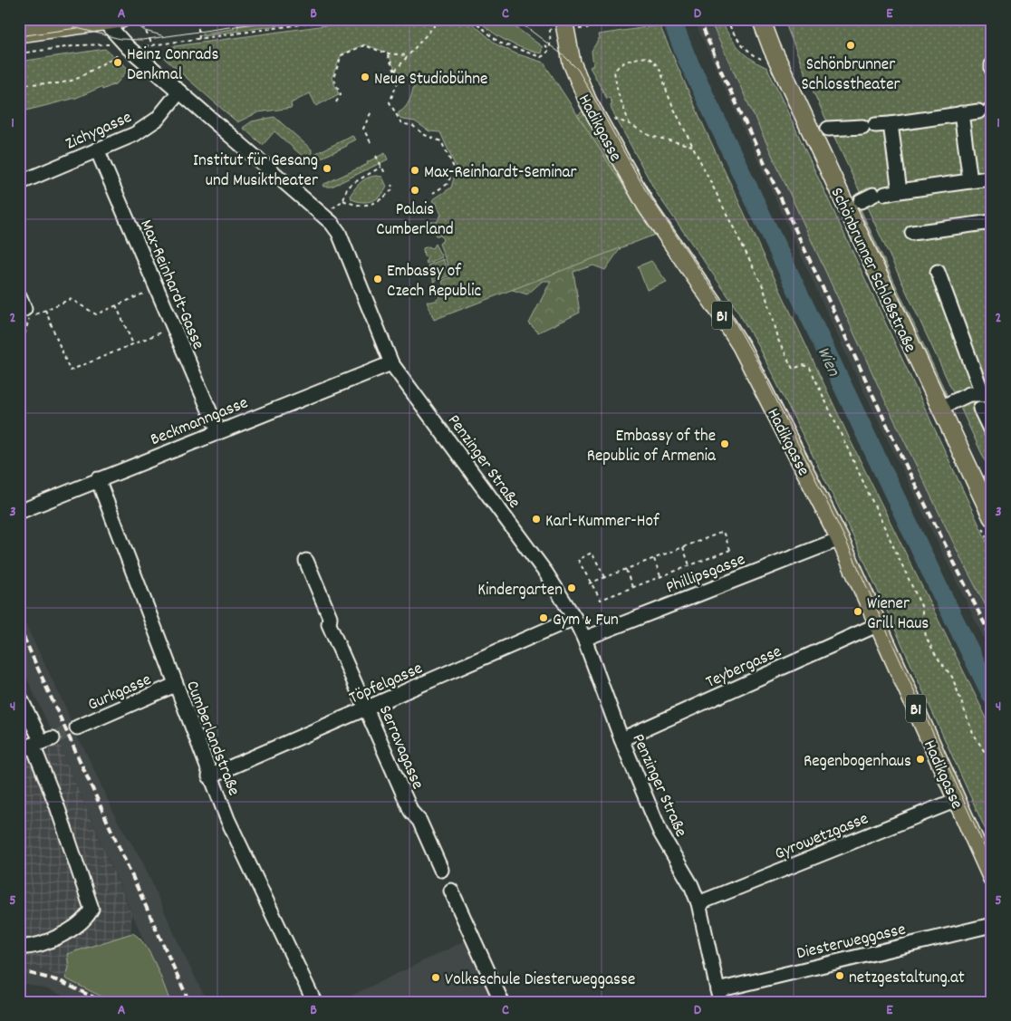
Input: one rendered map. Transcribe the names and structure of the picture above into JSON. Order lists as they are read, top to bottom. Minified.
{"streets":{"main road":["Hadikgasse","Schönbrunner Schloßstraße","B1"],"street":["Zichygasse","Max-Reinhardt-Gasse","Beckmanngasse","Penzinger Straße","Phillipsgasse","Teybergasse","Töpfelgasse","Gurkgasse","Cumberlandstraße","Serravagasse","Gyrowetzgasse","Diesterweggasse"]},"crossings":[["Hadikgasse","Phillipsgasse"],["Hadikgasse","Teybergasse"],["Hadikgasse","Gyrowetzgasse"],["Zichygasse","Max-Reinhardt-Gasse"],["Zichygasse","Penzinger Straße"],["Max-Reinhardt-Gasse","Beckmanngasse"],["Beckmanngasse","Penzinger Straße"],["Beckmanngasse","Cumberlandstraße"],["Penzinger Straße","Phillipsgasse"],["Penzinger Straße","Teybergasse"],["Penzinger Straße","Töpfelgasse"],["Penzinger Straße","Gyrowetzgasse"],["Penzinger Straße","Diesterweggasse"],["Töpfelgasse","Cumberlandstraße"],["Töpfelgasse","Serravagasse"],["Gurkgasse","Cumberlandstraße"]],"water":["Wien"],"places":["Schönbrunner Schlosstheater","Heinz Conrads Denkmal","Neue Studiobühne","Institut für Gesang und Musiktheater","Max-Reinhardt-Seminar","Palais Cumberland","Embassy of Czech Republic","Embassy of the Republic of Armenia","Karl-Kummer-Hof","Kindergarten","Wiener Grill Haus","Gym & Fun","Regenbogenhaus","netzgestaltung.at","Volksschule Diesterweggasse"],"grid":{"columns":["A","B","C","D","E"],"rows":["1","2","3","4","5"]}}
